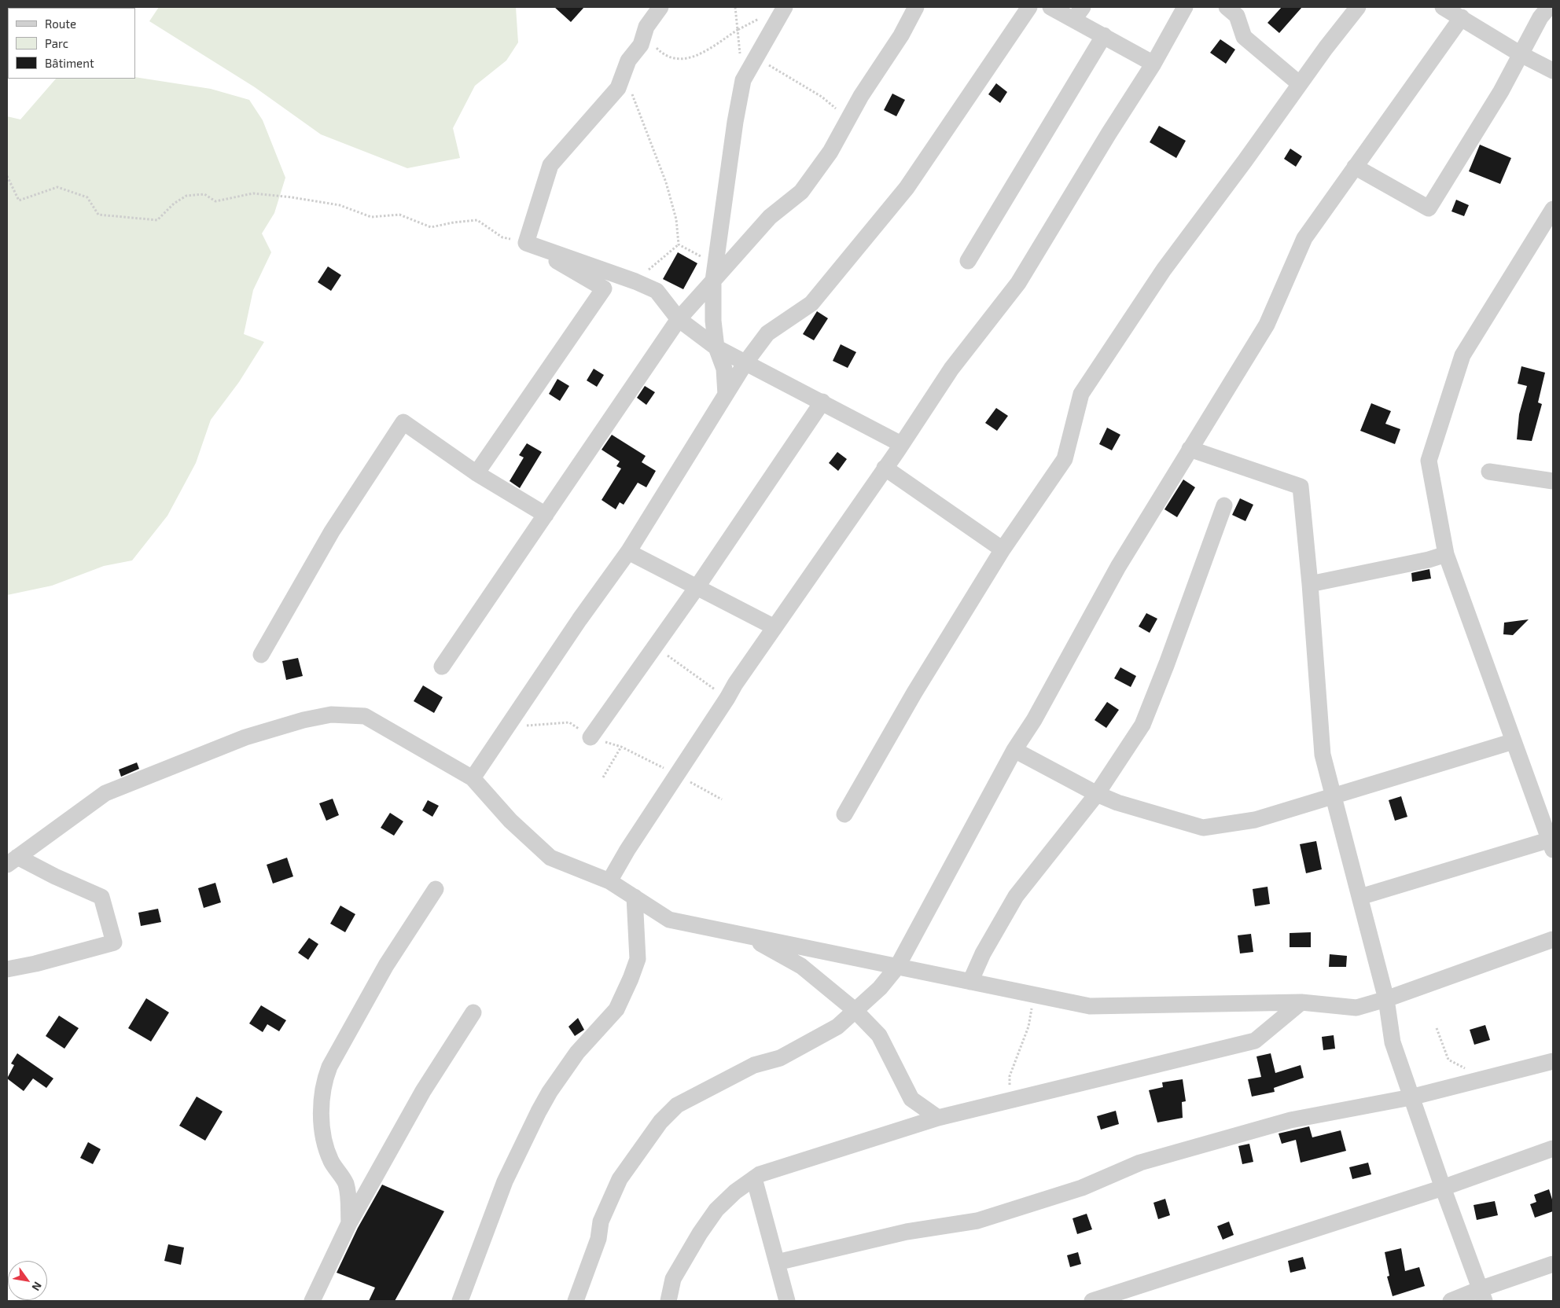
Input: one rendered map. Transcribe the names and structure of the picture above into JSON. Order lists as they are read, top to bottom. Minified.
{"legend":["Route","Parc","Bâtiment"],"north":"bottom right"}
